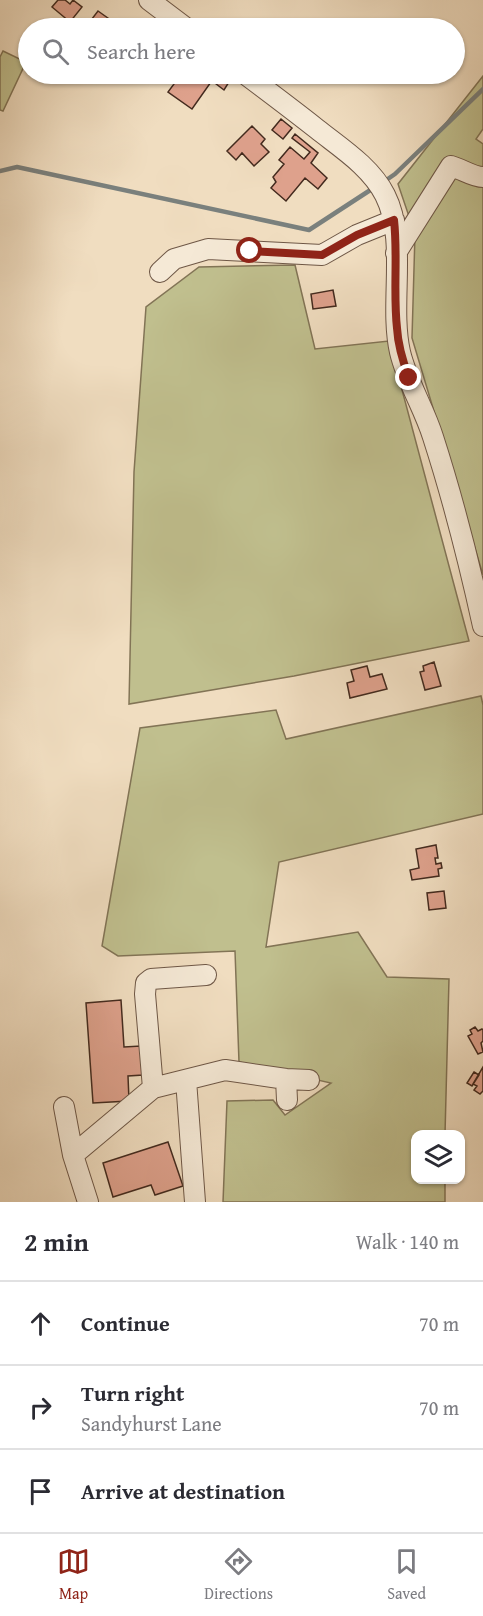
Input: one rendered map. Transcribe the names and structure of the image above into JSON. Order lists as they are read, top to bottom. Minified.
{"page":{"search":"Search here","heading":["2 min","Walk · 140 m"],"list":[["Continue","70 m"],["Turn right","Sandyhurst Lane","70 m"],"Arrive at destination"],"nav":["Map","Directions","Saved"]}}
